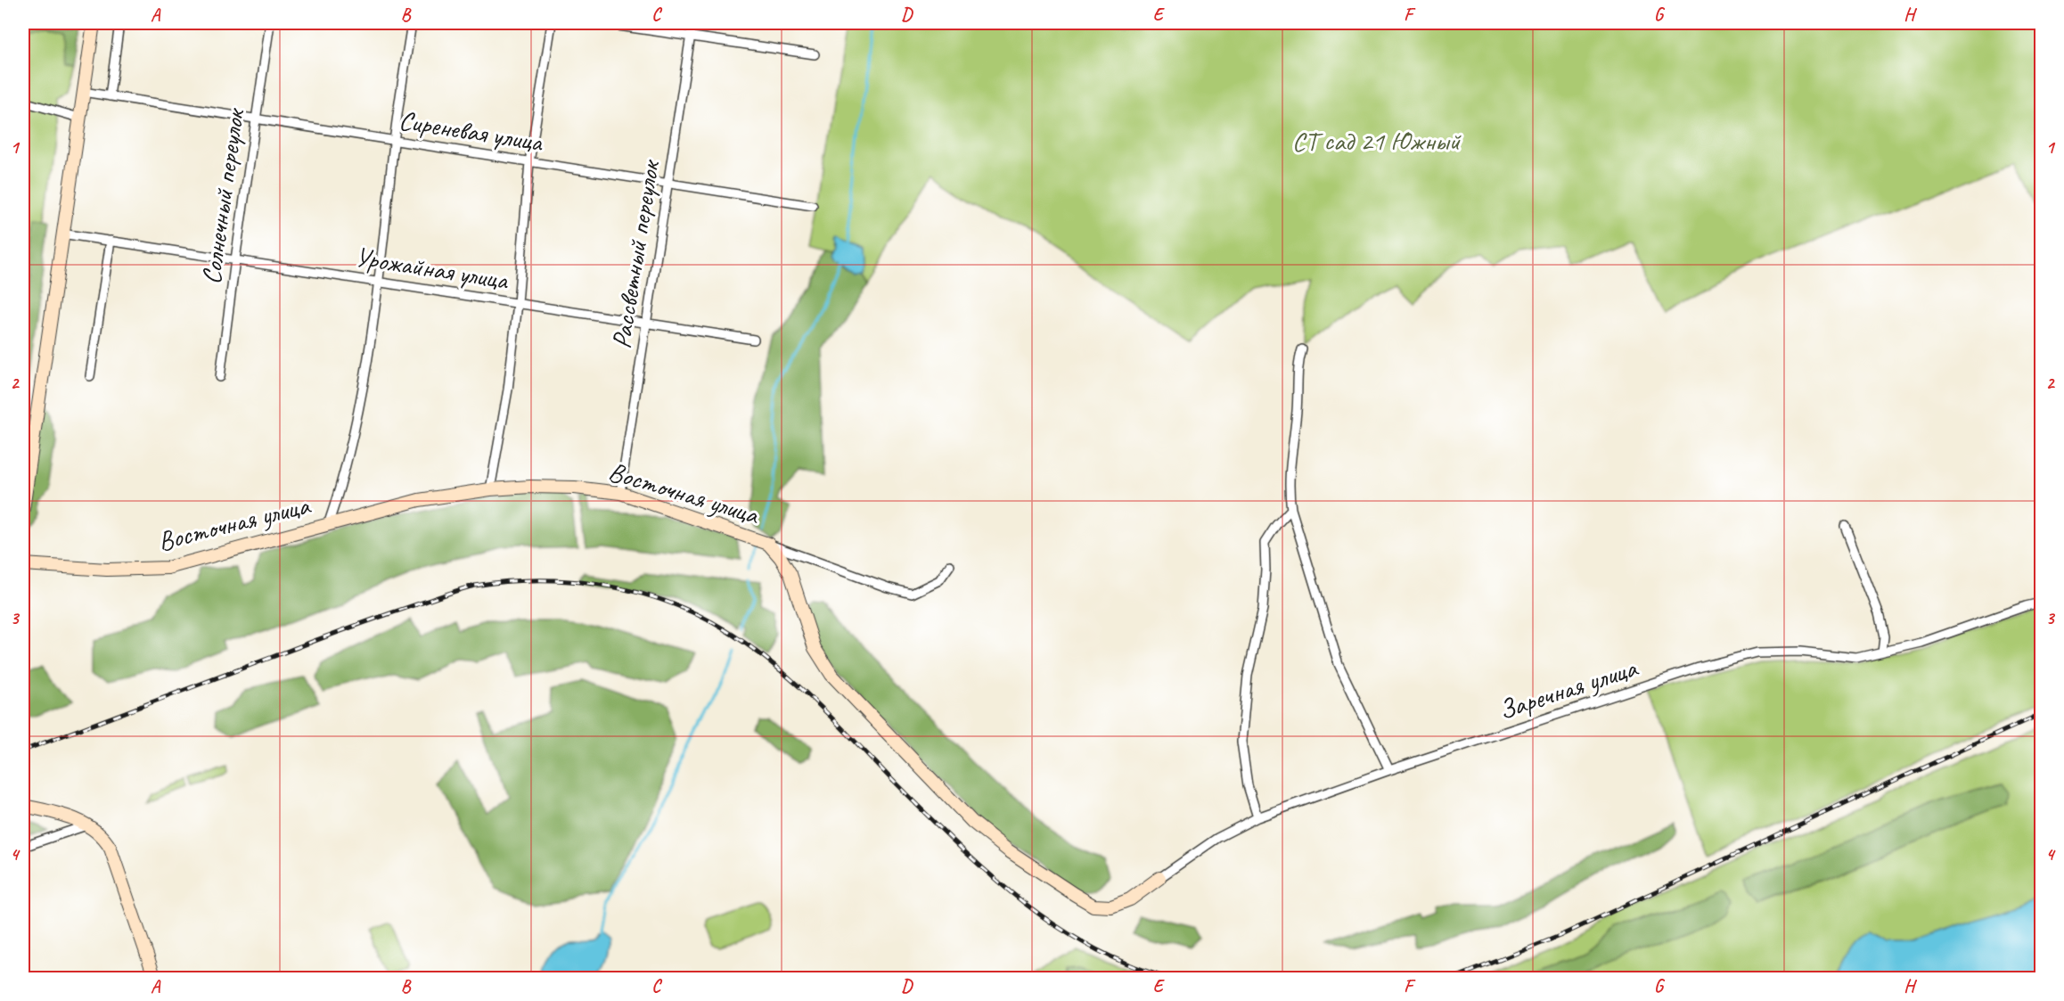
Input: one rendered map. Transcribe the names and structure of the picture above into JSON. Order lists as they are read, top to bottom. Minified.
{"streets":{"street":["Сиреневая улица","Солнечный переулок","Рассветный переулок","Урожайная улица","Восточная улица","Заречная улица"]},"crossings":[["Сиреневая улица","Солнечный переулок"],["Сиреневая улица","Рассветный переулок"],["Солнечный переулок","Урожайная улица"],["Рассветный переулок","Урожайная улица"],["Рассветный переулок","Восточная улица"],["Восточная улица","Заречная улица"]],"parks":["СТ сад 21 Южный"],"grid":{"columns":["A","B","C","D","E","F","G","H"],"rows":["1","2","3","4"]}}
